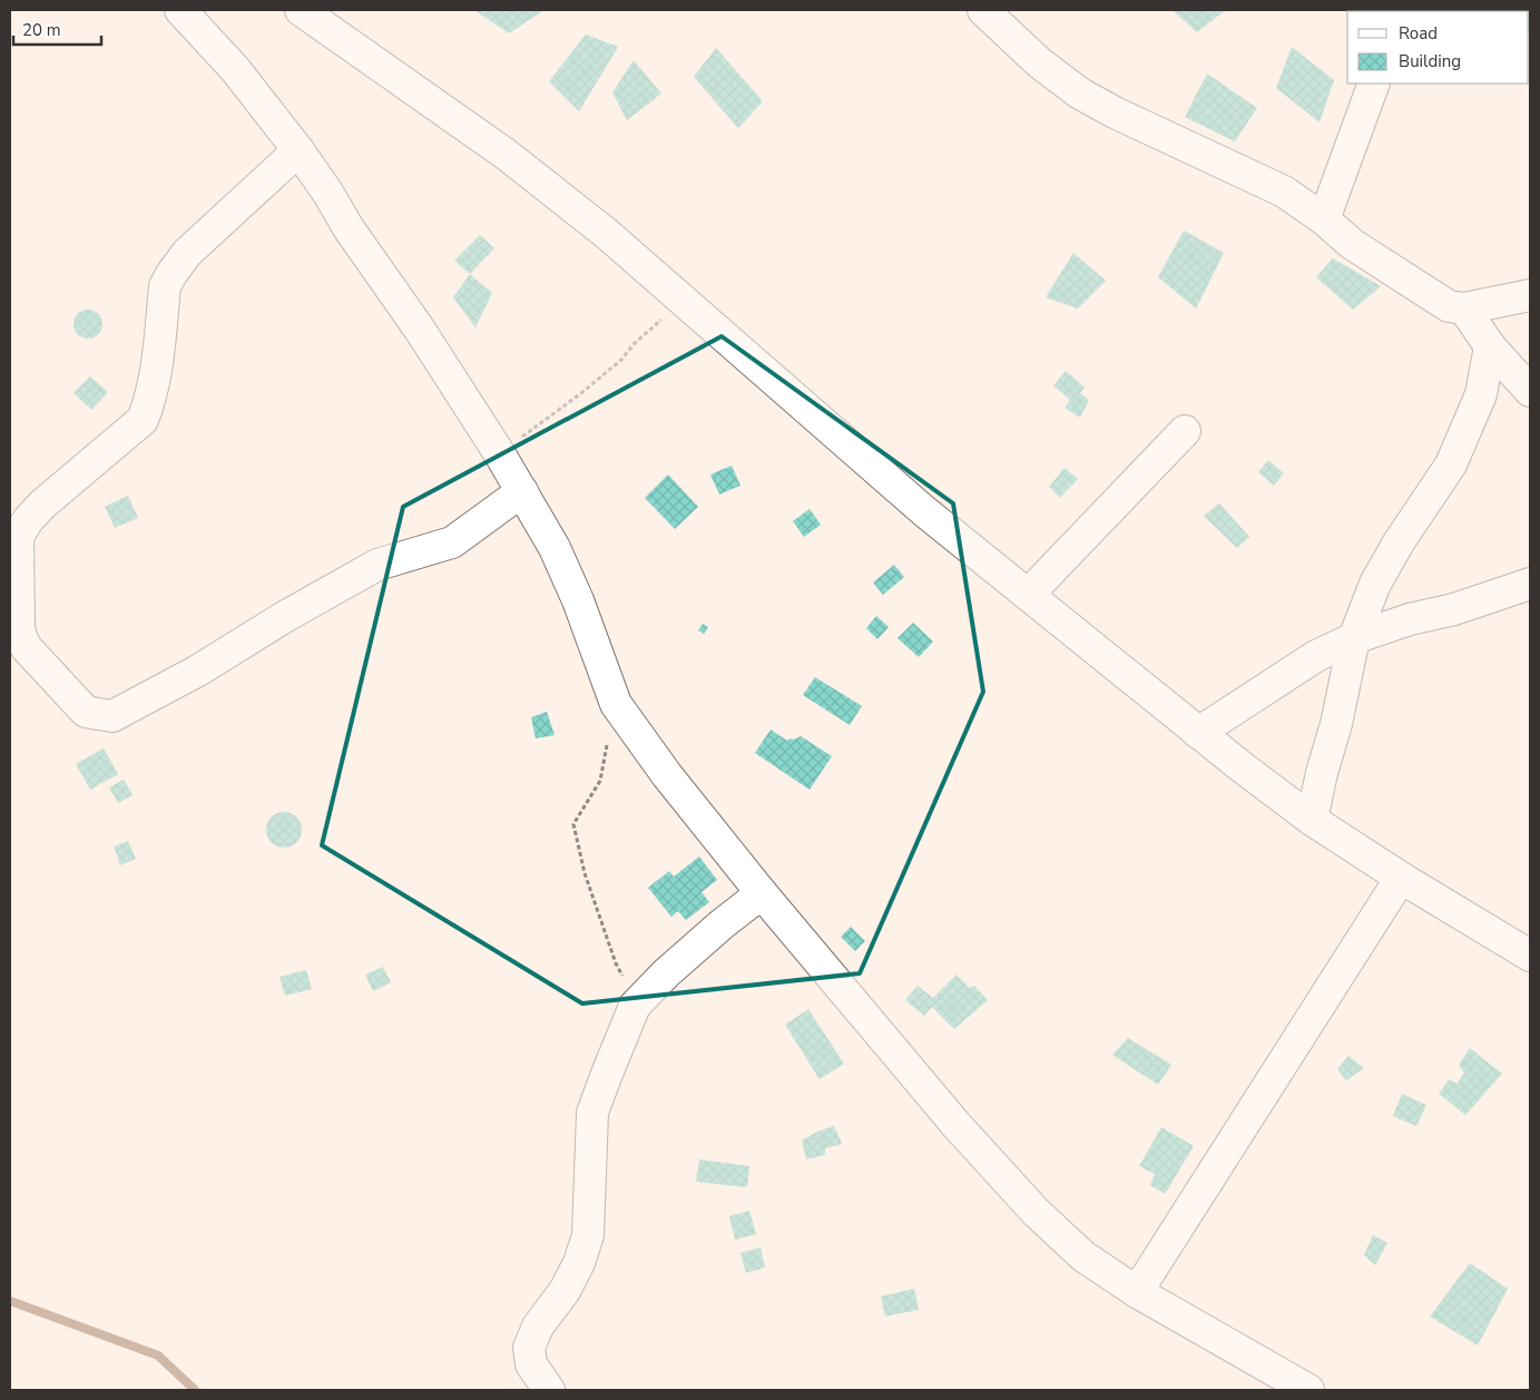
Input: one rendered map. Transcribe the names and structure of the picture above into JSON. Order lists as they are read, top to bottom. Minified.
{"legend":["Road","Building"],"scale_bar":"20 m"}
